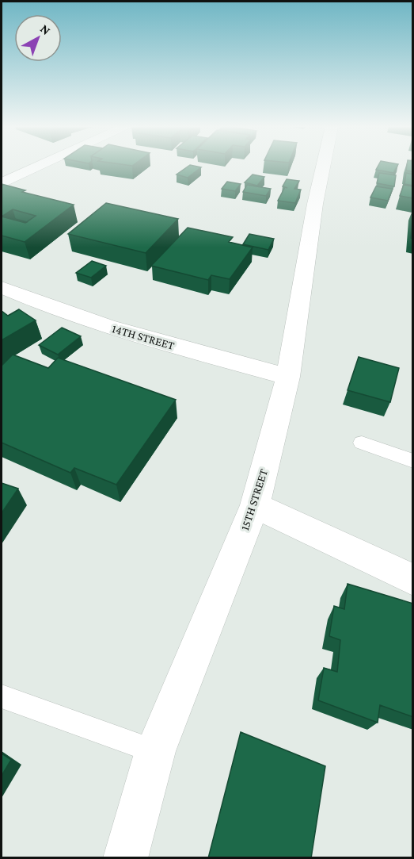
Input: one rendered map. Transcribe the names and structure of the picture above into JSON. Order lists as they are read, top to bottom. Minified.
{"streets":{"street":["14TH STREET","15TH STREET"]},"crossings":[["14TH STREET","15TH STREET"]],"north":"top right"}
